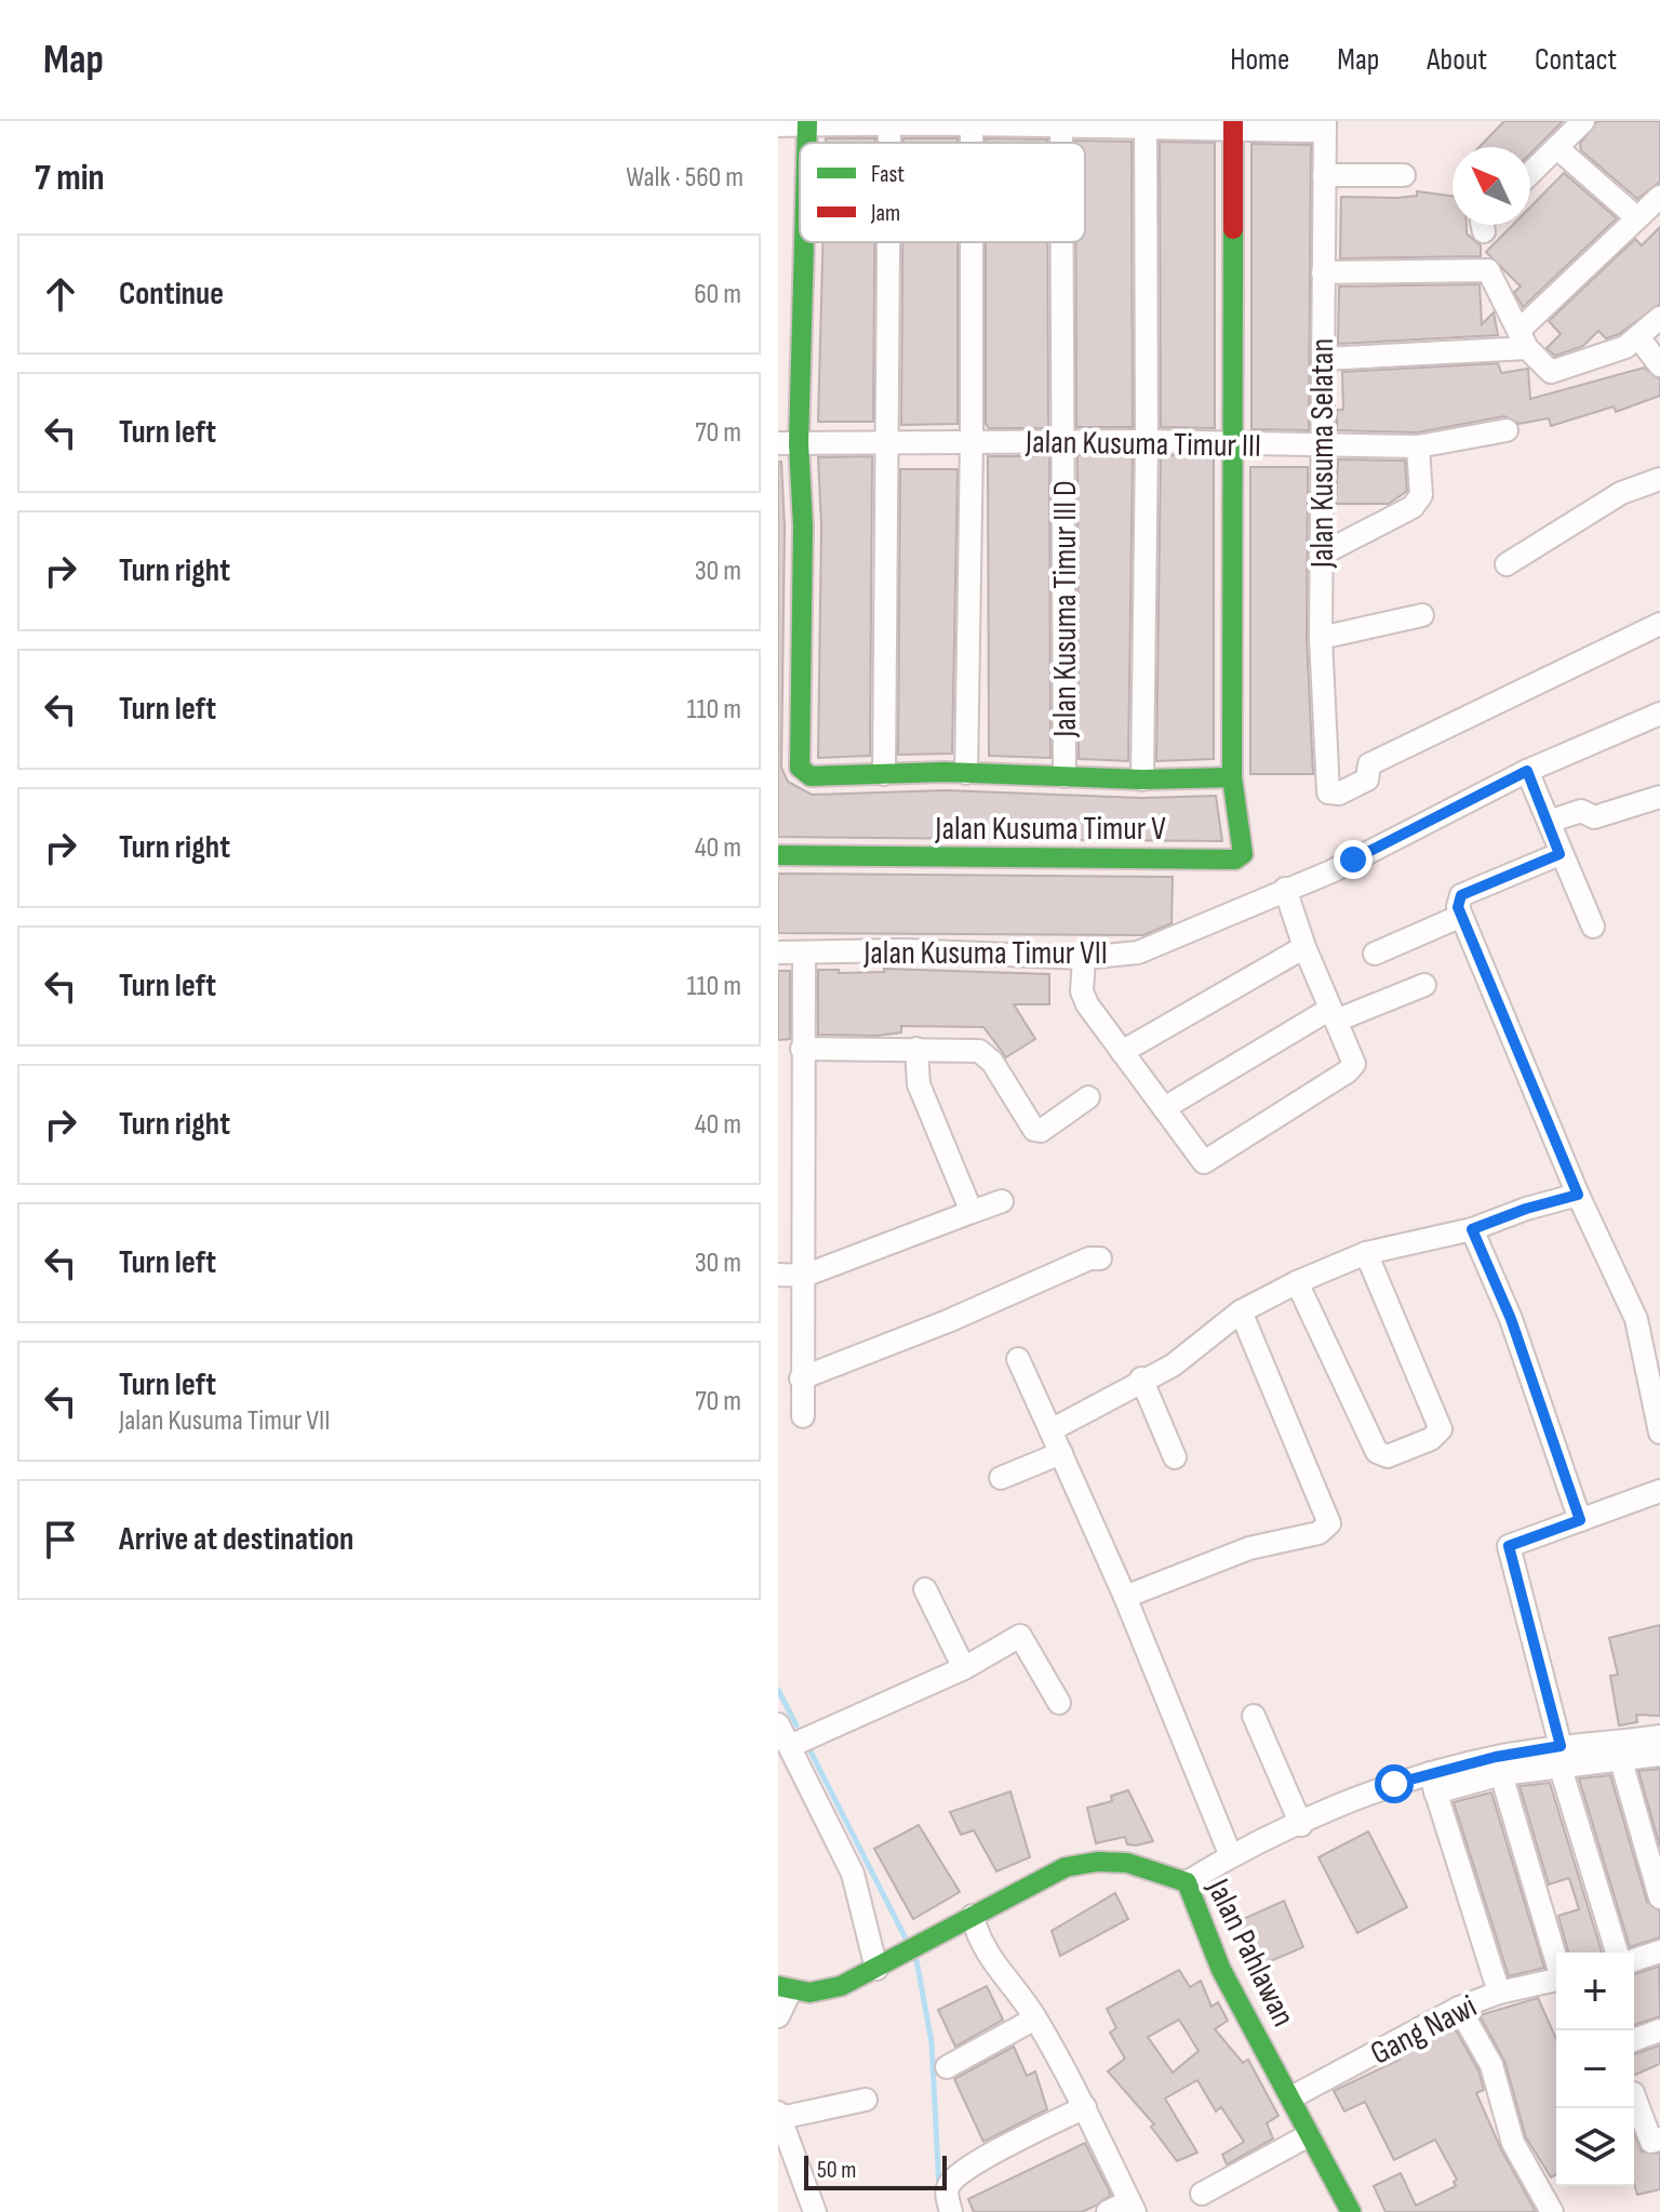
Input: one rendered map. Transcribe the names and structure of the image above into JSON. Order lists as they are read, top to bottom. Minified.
{"streets":{"street":["Jalan Kusuma Timur III","Jalan Kusuma Selatan","Jalan Kusuma Timur III D","Jalan Kusuma Timur V","Jalan Kusuma Timur VII","Jalan Pahlawan","Gang Nawi"]},"crossings":[["Jalan Kusuma Timur III","Jalan Kusuma Selatan"],["Jalan Kusuma Timur III","Jalan Kusuma Timur III D"],["Jalan Pahlawan","Gang Nawi"]],"legend":["Fast","Jam"],"scale_bar":"50 m","north":"top left","page":{"header":"Map","nav":["Home","Map","About","Contact"],"heading":["7 min","Walk · 560 m"],"list":[["Continue","60 m"],["Turn left","70 m"],["Turn right","30 m"],["Turn left","110 m"],["Turn right","40 m"],["Turn left","110 m"],["Turn right","40 m"],["Turn left","30 m"],["Turn left","Jalan Kusuma Timur VII","70 m"],"Arrive at destination"],"map_buttons":["+","−"],"scale":"50 m"}}
